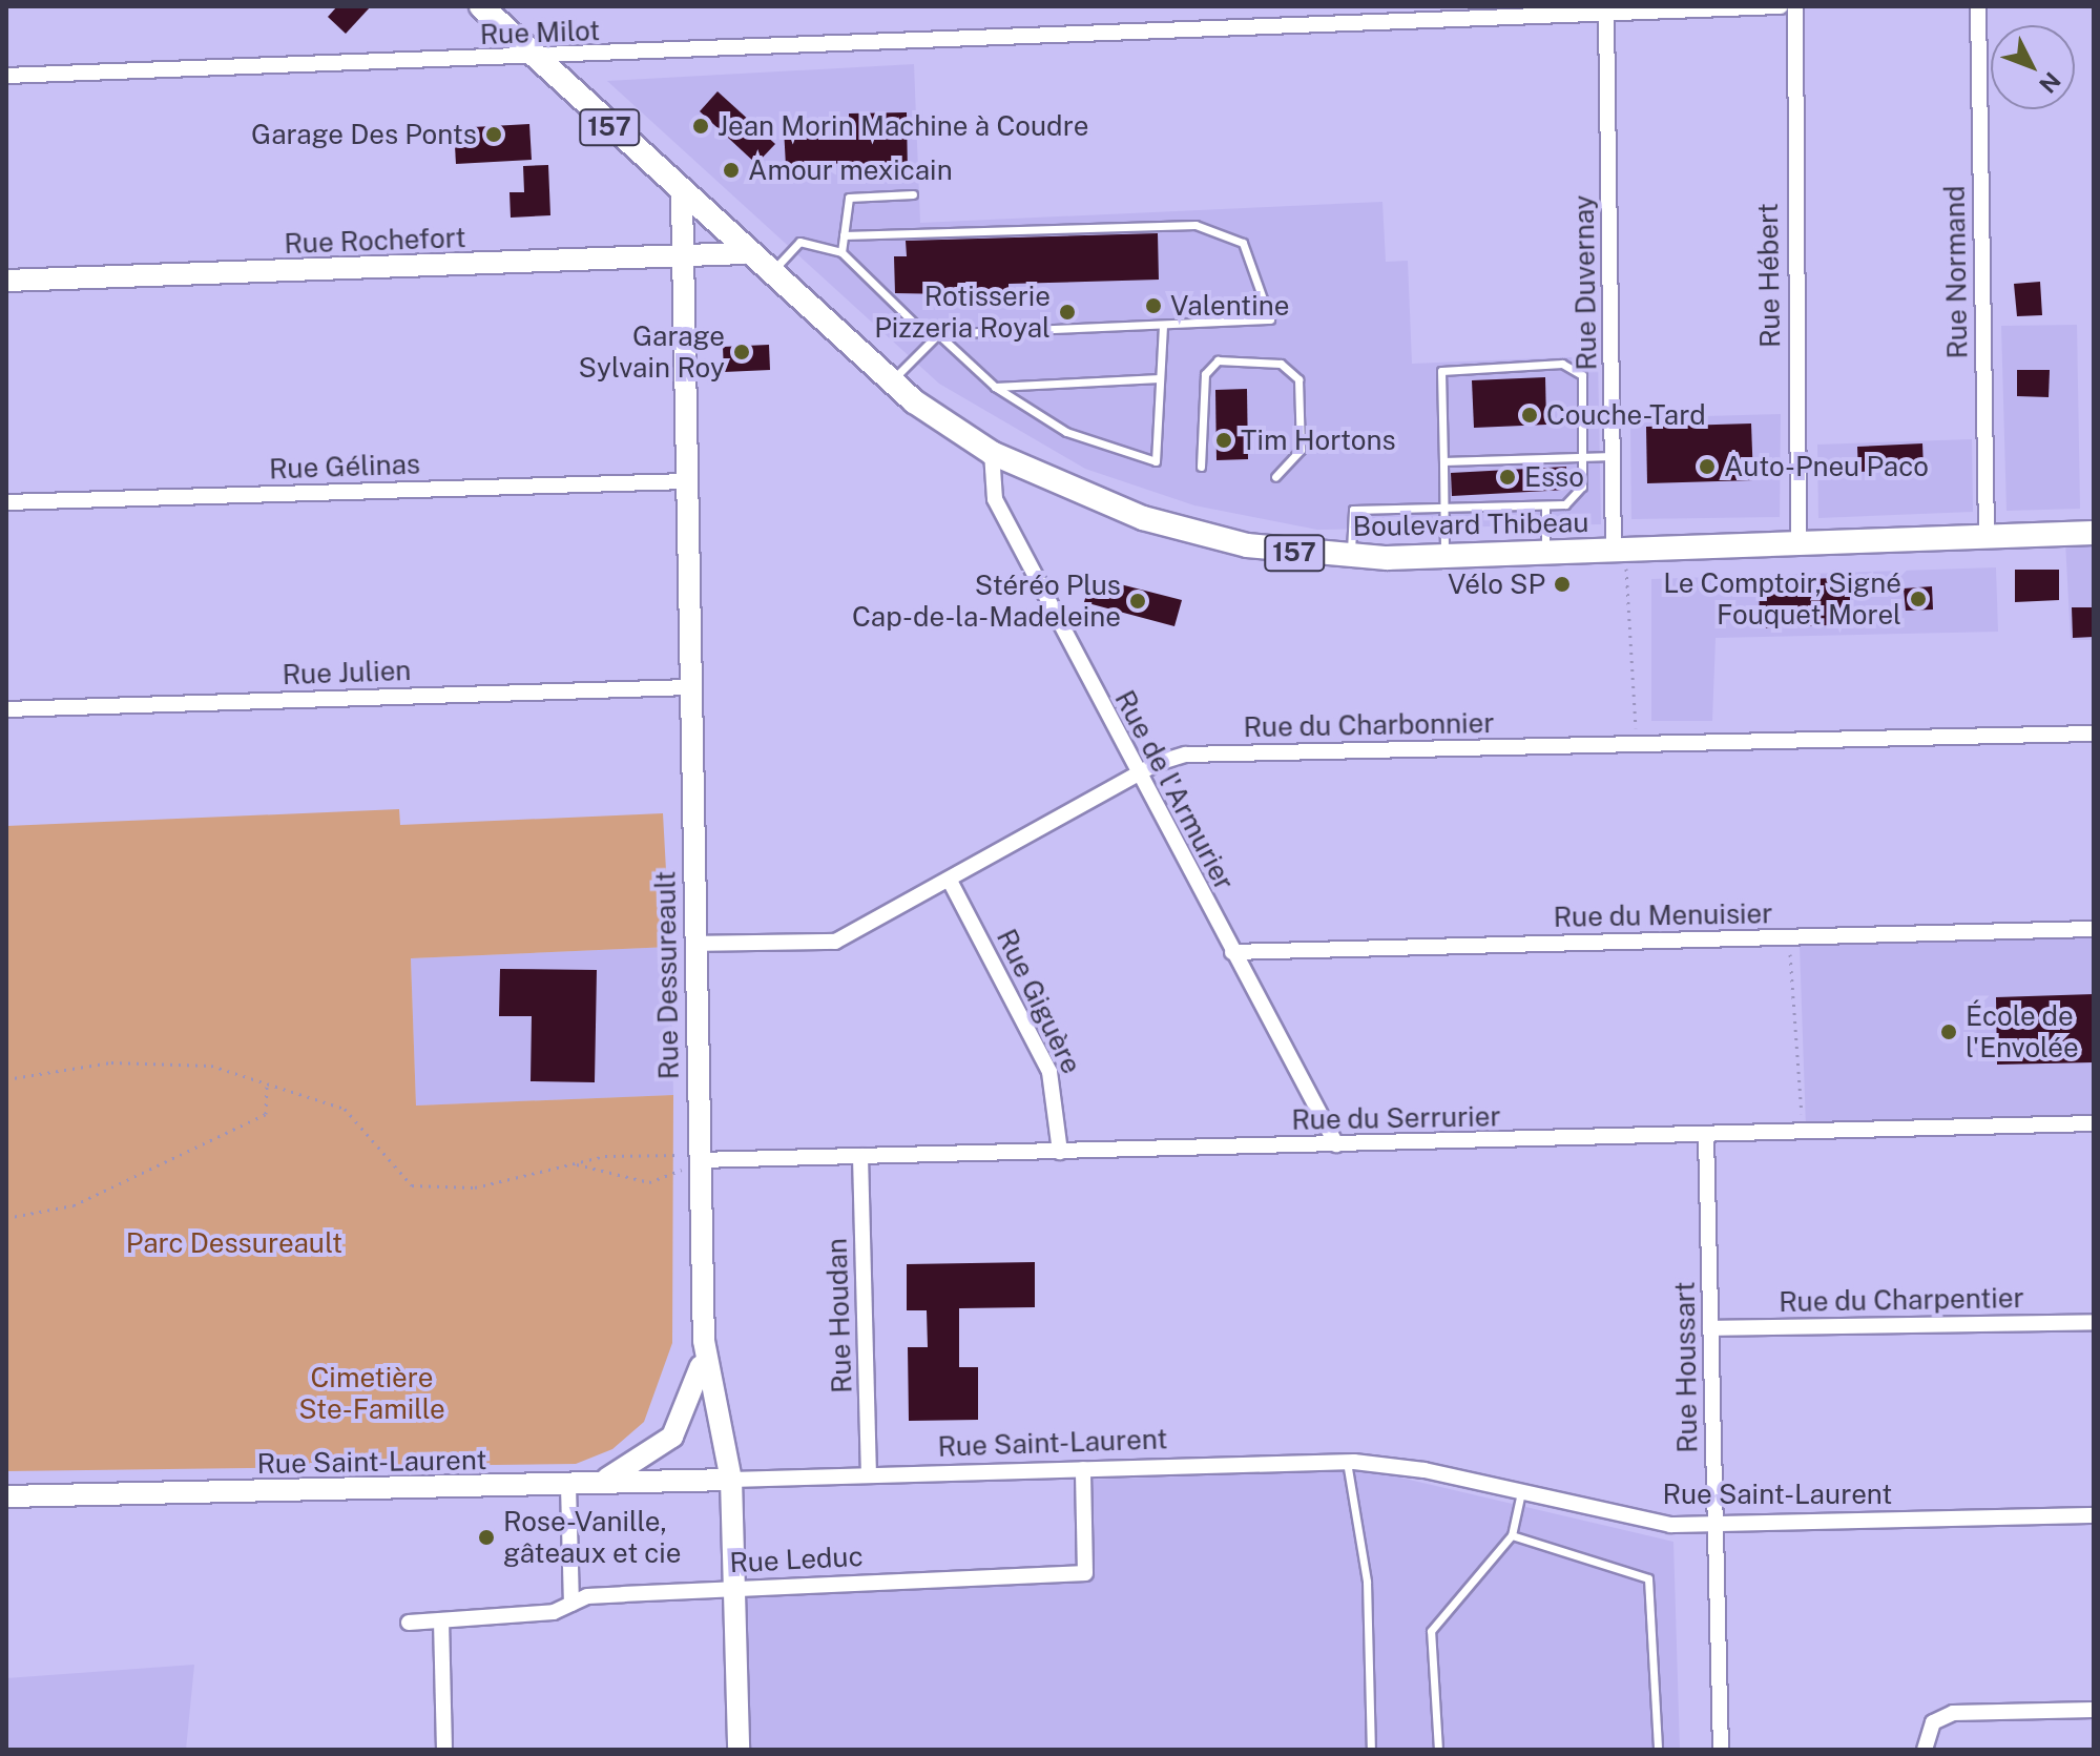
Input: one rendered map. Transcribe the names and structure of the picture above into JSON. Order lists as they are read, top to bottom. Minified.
{"streets":{"main road":["157","Boulevard Thibeau"],"street":["Rue Milot","Rue Rochefort","Rue Normand","Rue Hébert","Rue Duvernay","Rue Gélinas","Rue Julien","Rue du Charbonnier","Rue de l'Armurier","Rue du Menuisier","Rue Dessureault","Rue Giguère","Rue du Serrurier","Rue du Charpentier","Rue Houdan","Rue Houssart","Rue Saint-Laurent","Rue Leduc"]},"crossings":[["Rue Milot","Rue Duvernay"],["Rue Milot","Boulevard Thibeau"],["Rue Rochefort","Boulevard Thibeau"],["Rue Rochefort","Rue Dessureault"],["Rue Normand","Boulevard Thibeau"],["Rue Hébert","Boulevard Thibeau"],["Rue Duvernay","Boulevard Thibeau"],["Rue Gélinas","Rue Dessureault"],["Boulevard Thibeau","Rue de l'Armurier"],["Boulevard Thibeau","Rue Dessureault"],["Rue Julien","Rue Dessureault"],["Rue du Charbonnier","Rue de l'Armurier"],["Rue du Charbonnier","Rue Dessureault"],["Rue du Charbonnier","Rue Giguère"],["Rue de l'Armurier","Rue du Menuisier"],["Rue de l'Armurier","Rue du Serrurier"],["Rue Dessureault","Rue du Serrurier"],["Rue Dessureault","Rue Saint-Laurent"],["Rue Dessureault","Rue Leduc"],["Rue Giguère","Rue du Serrurier"],["Rue du Serrurier","Rue Houdan"],["Rue du Serrurier","Rue Houssart"],["Rue du Charpentier","Rue Houssart"],["Rue Houdan","Rue Saint-Laurent"],["Rue Houssart","Rue Saint-Laurent"],["Rue Saint-Laurent","Rue Leduc"]],"parks":["Parc Dessureault","Cimetière Ste-Famille"],"places":["Jean Morin Machine à Coudre","Garage Des Ponts","Amour mexicain","Valentine","Rotisserie Pizzeria Royal","Garage Sylvain Roy","Couche-Tard","Tim Hortons","Auto-Pneu Paco","Esso","Vélo SP","Le Comptoir, Signé Fouquet Morel","Stéréo Plus Cap-de-la-Madeleine","École de l'Envolée","Rose-Vanille, gâteaux et cie"],"north":"bottom right"}
